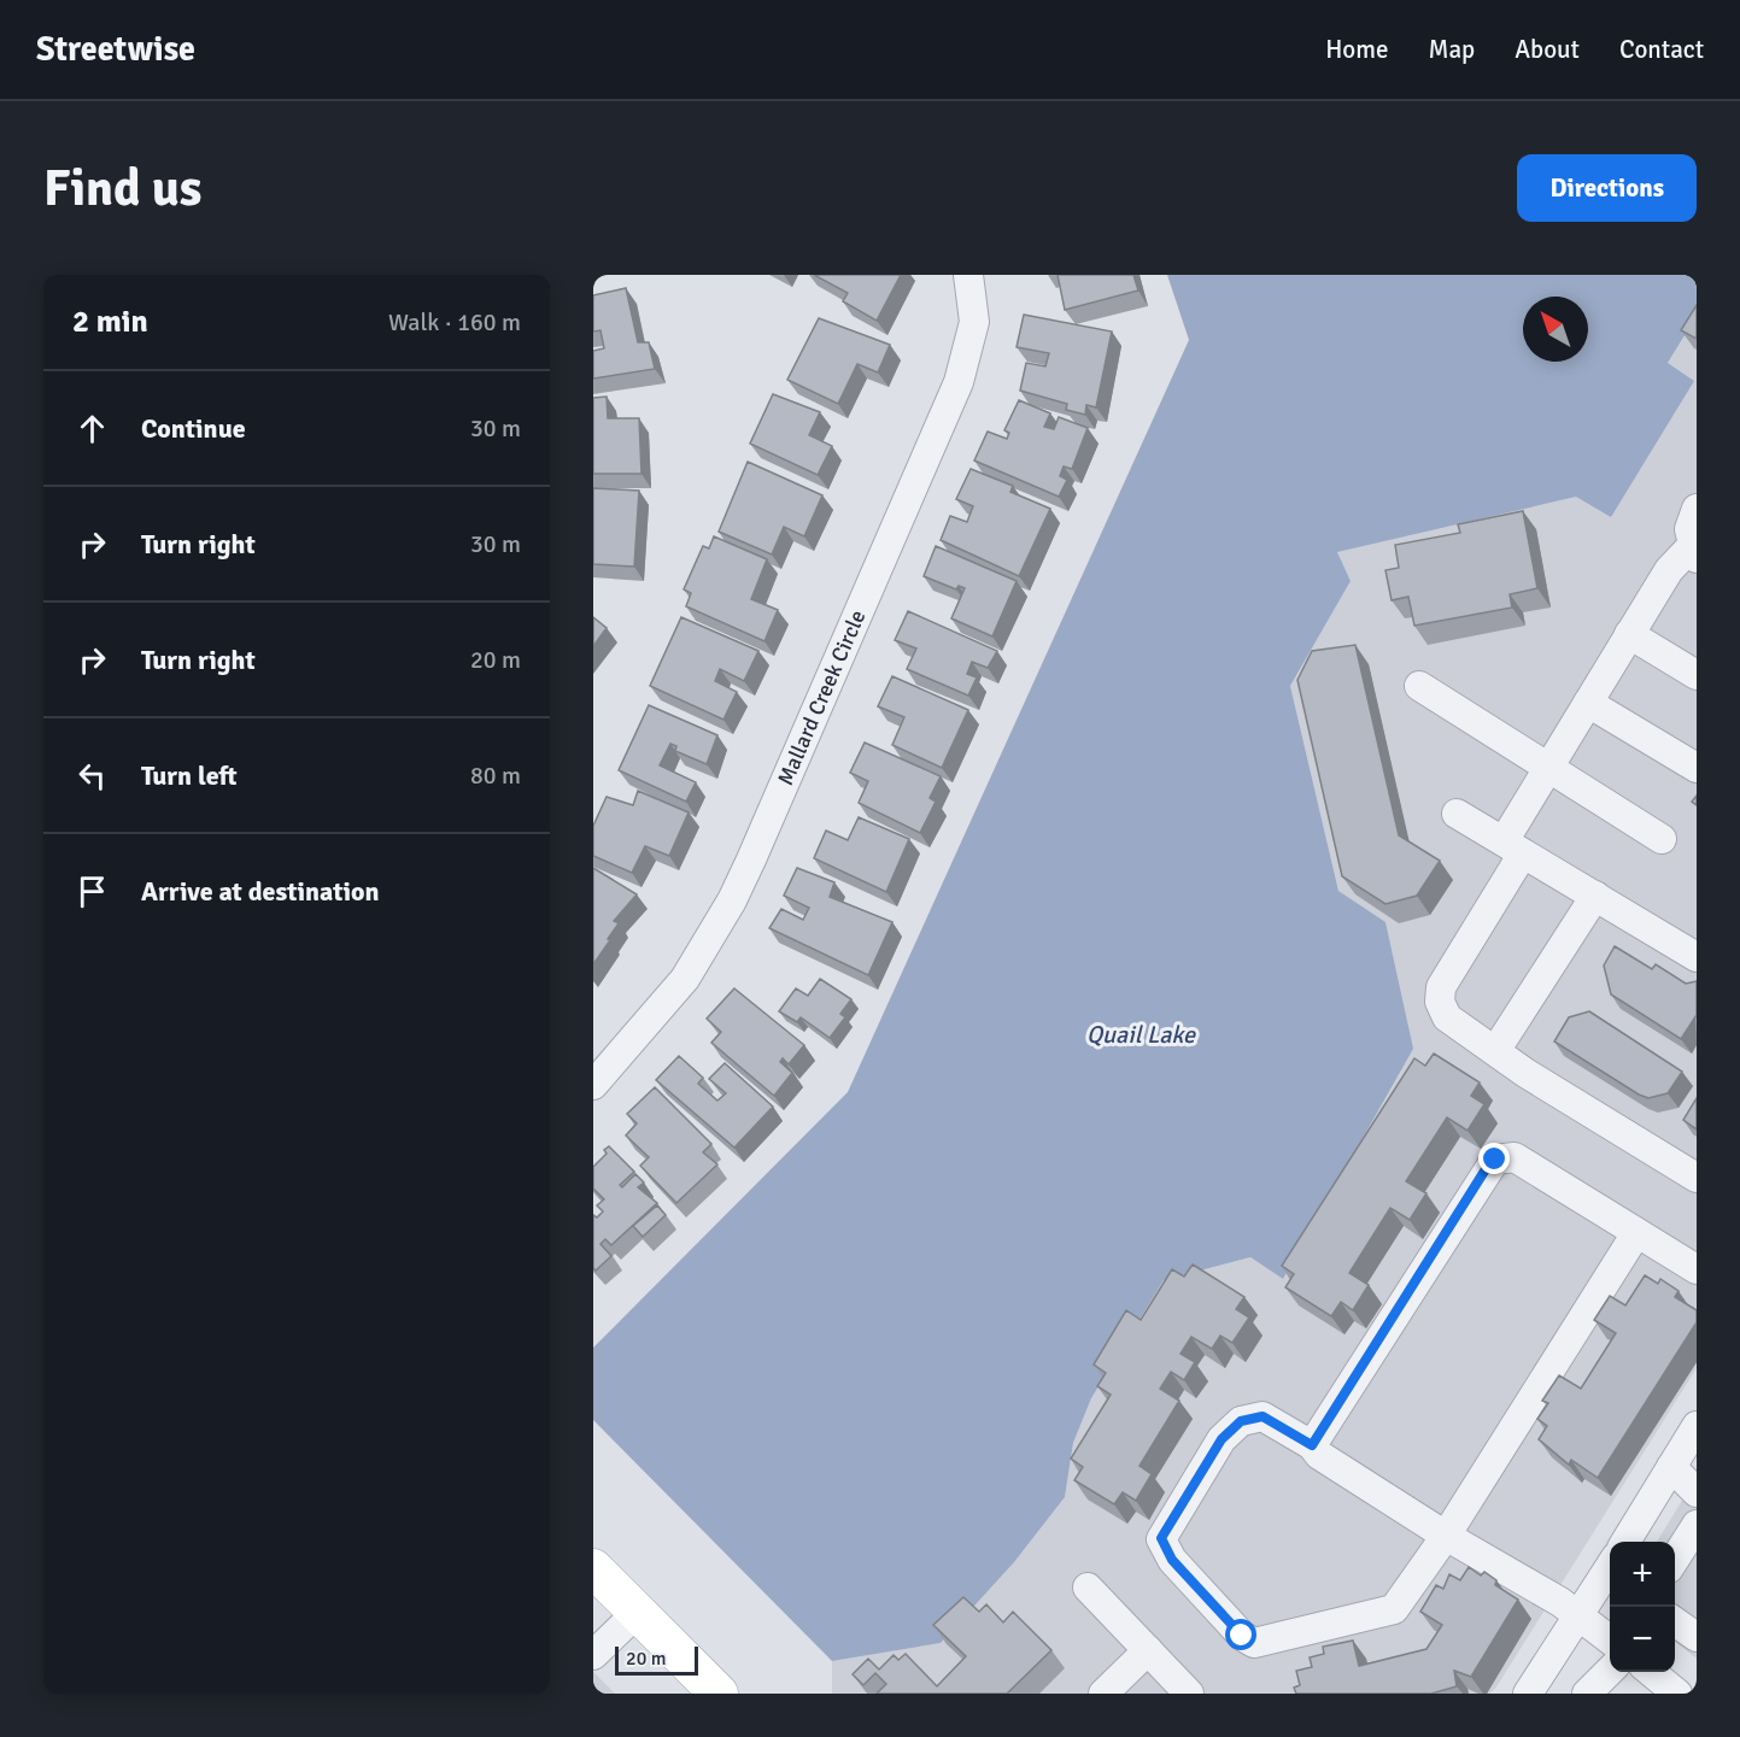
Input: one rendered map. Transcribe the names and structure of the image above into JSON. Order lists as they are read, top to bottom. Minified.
{"streets":{"street":["Mallard Creek Circle"]},"water":["Quail Lake"],"scale_bar":"20 m","north":"top left","page":{"header":"Streetwise","nav":["Home","Map","About","Contact"],"buttons":"Directions","title":"Find us","heading":["2 min","Walk · 160 m"],"list":[["Continue","30 m"],["Turn right","30 m"],["Turn right","20 m"],["Turn left","80 m"],"Arrive at destination"],"map_buttons":["+","−"],"scale":"20 m"}}
